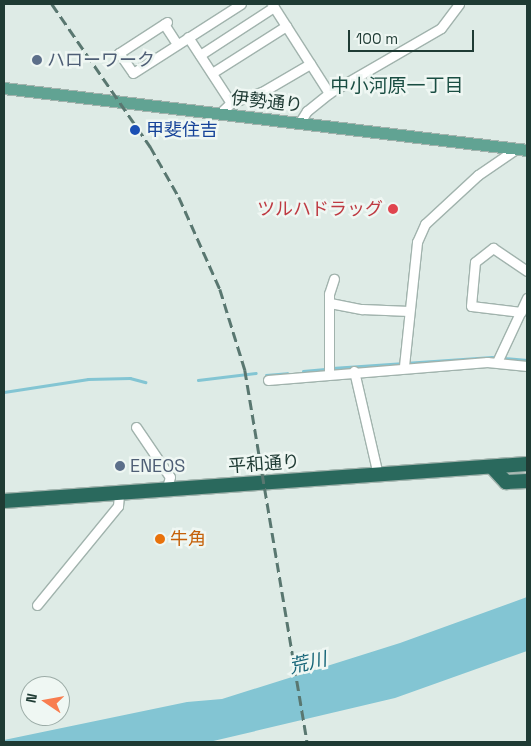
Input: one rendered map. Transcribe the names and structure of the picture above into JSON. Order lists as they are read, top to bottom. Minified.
{"streets":{"highway":["平和通り"],"main road":["伊勢通り"]},"districts":["中小河原一丁目"],"water":["荒川"],"places":["ハローワーク","甲斐住吉","ツルハドラッグ","ENEOS","牛角"],"scale_bar":"100 m","north":"left"}
